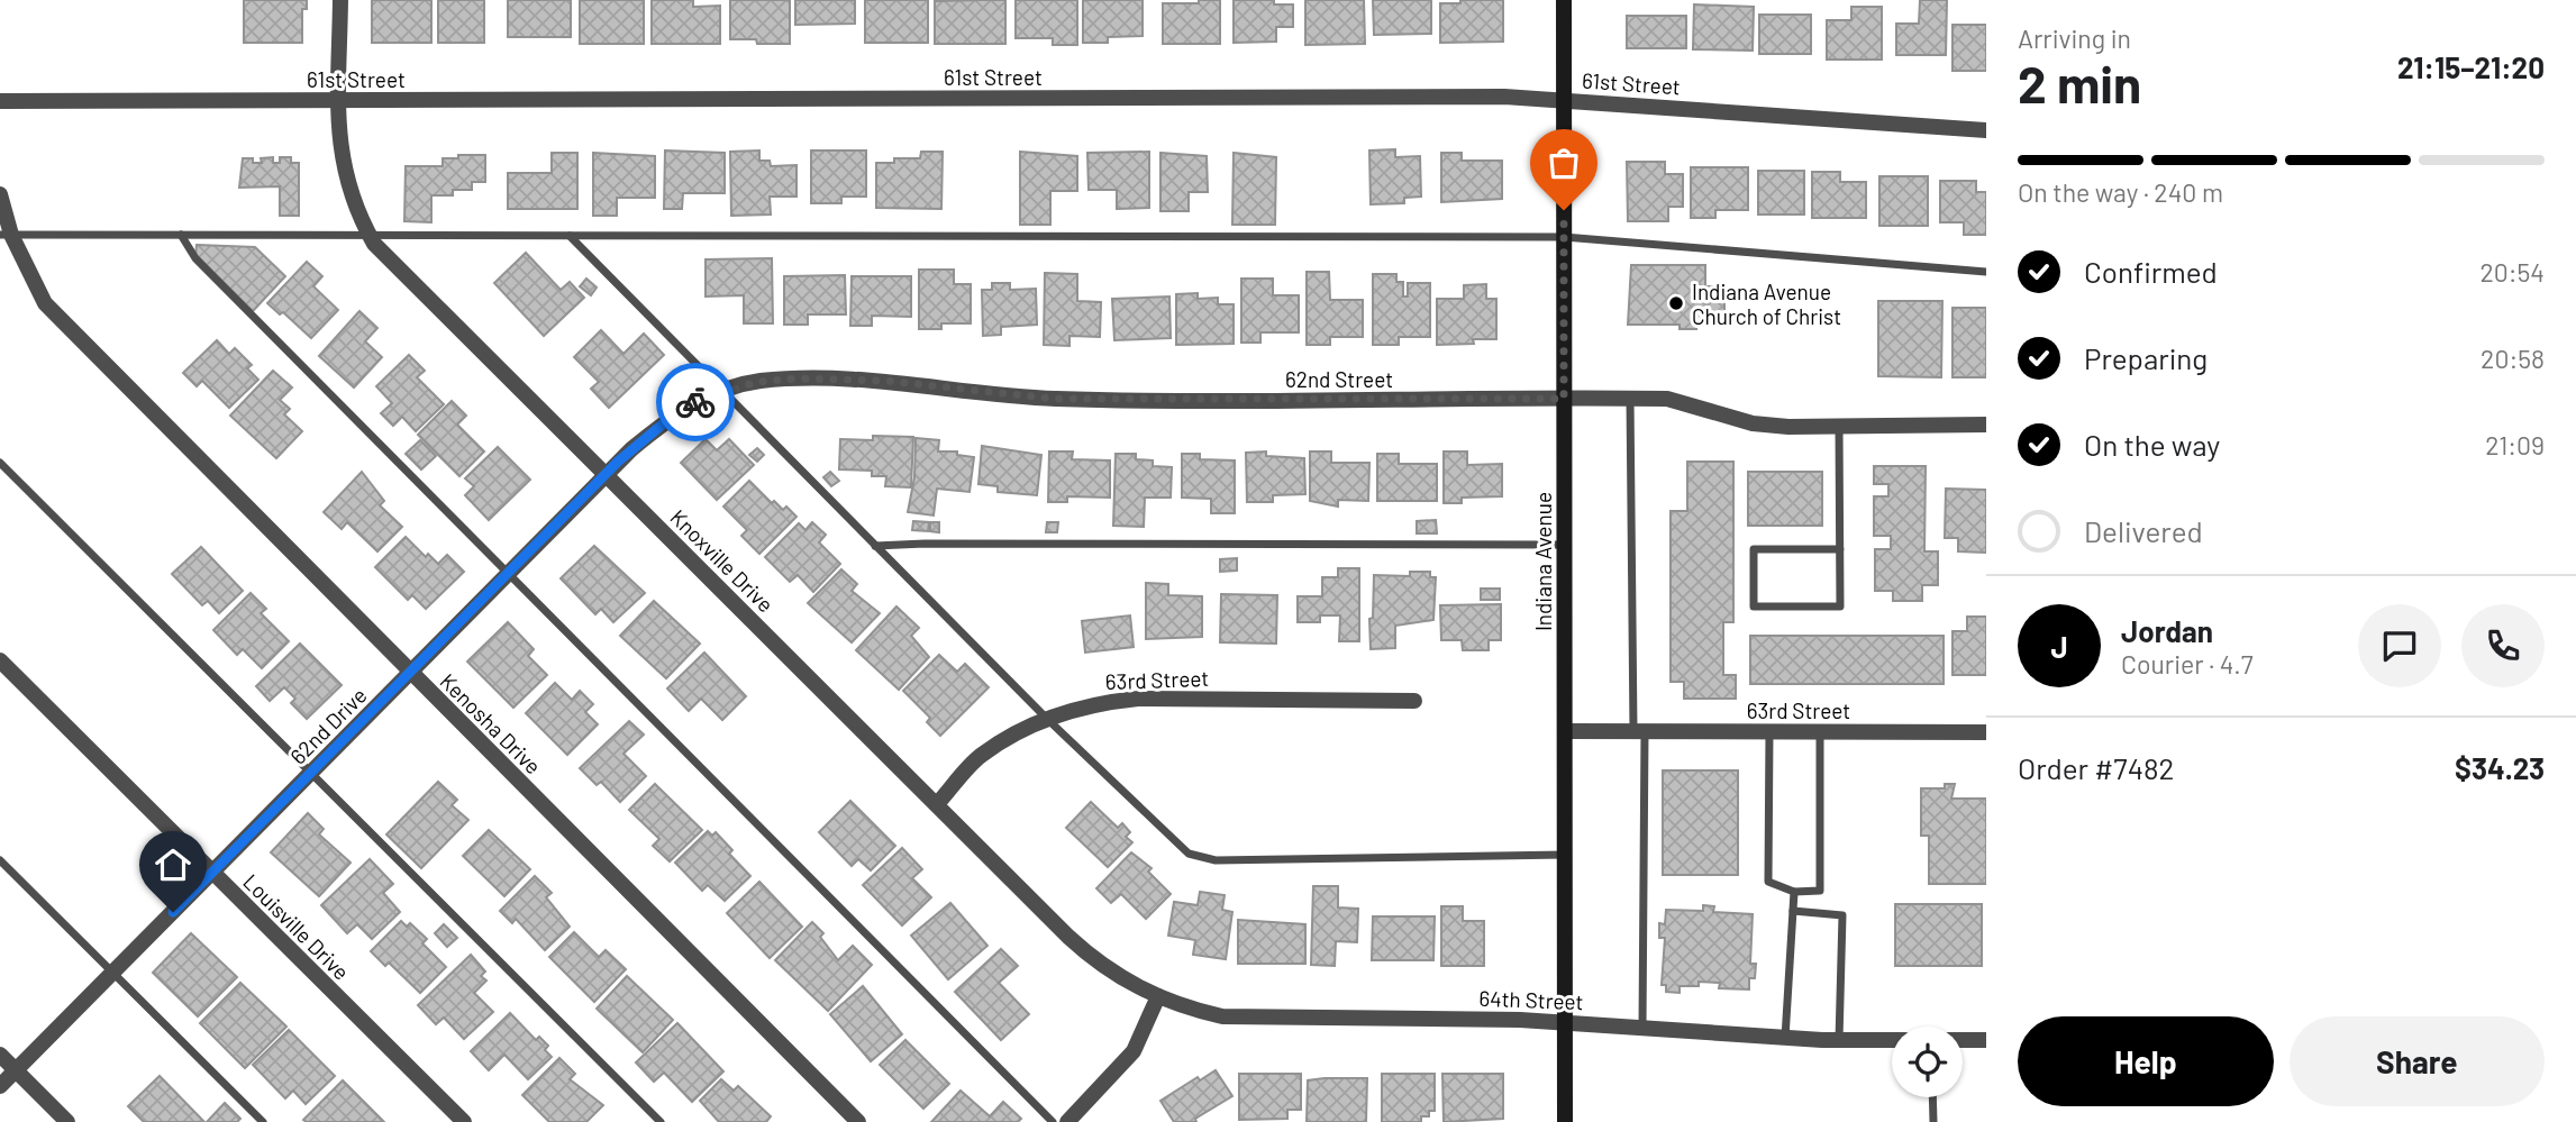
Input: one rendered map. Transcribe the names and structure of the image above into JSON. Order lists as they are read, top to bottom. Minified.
{"streets":{"main road":["Indiana Avenue"],"street":["61st Street","62nd Street","Knoxville Drive","63rd Street","Kenosha Drive","62nd Drive","Louisville Drive","64th Street"]},"crossings":[["61st Street","Knoxville Drive"],["61st Street","Indiana Avenue"],["62nd Street","Indiana Avenue"],["62nd Street","62nd Drive"],["Knoxville Drive","63rd Street"],["Knoxville Drive","62nd Drive"],["Knoxville Drive","64th Street"],["Indiana Avenue","63rd Street"],["Indiana Avenue","64th Street"],["Kenosha Drive","62nd Drive"],["62nd Drive","Louisville Drive"]],"places":["Indiana Avenue Church of Christ"],"page":{"heading":["2 min","Arriving in","21:15–21:20"],"panel":["Jordan","Courier · 4.7","Order #7482","$34.23"],"bar":"On the way · 240 m","list":[["Confirmed","20:54"],["Preparing","20:58"],["On the way","21:09"],"Delivered"],"round":"J","buttons":["Help","Share"]}}
